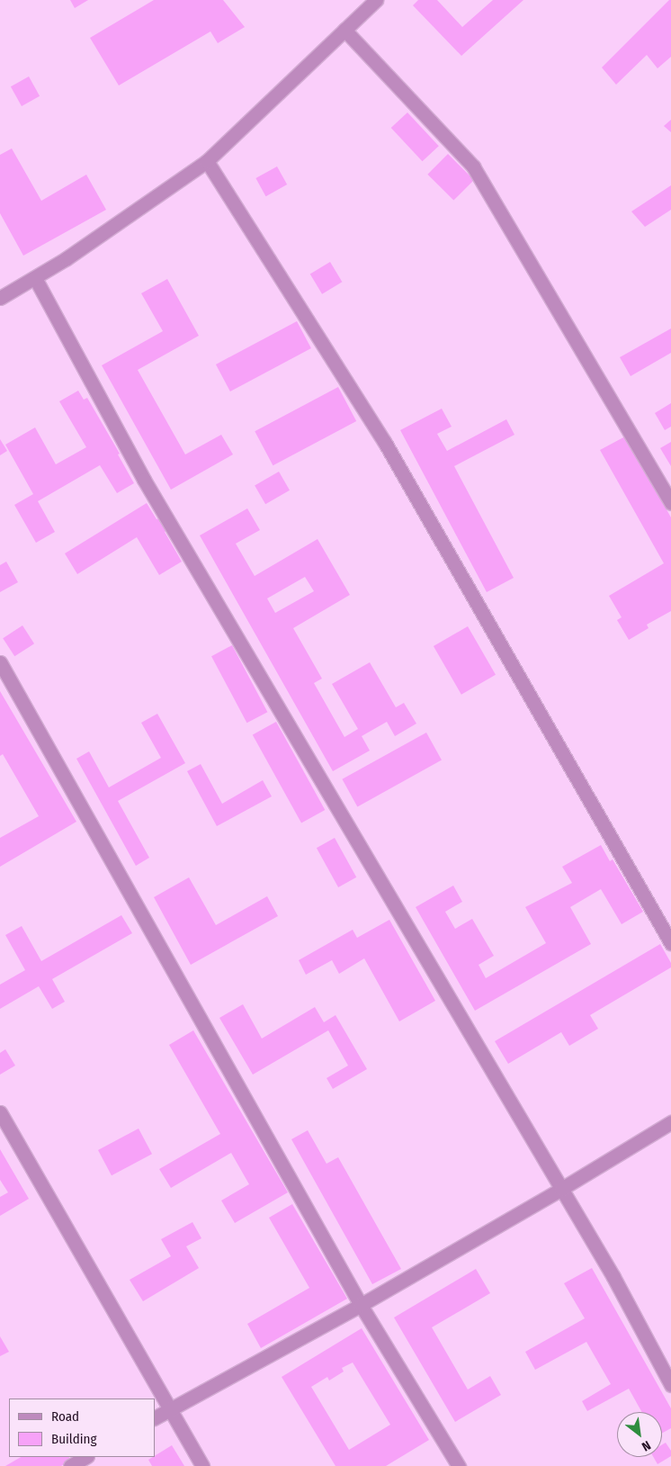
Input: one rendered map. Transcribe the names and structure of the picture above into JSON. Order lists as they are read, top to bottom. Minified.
{"legend":["Road","Building"],"north":"bottom right"}
